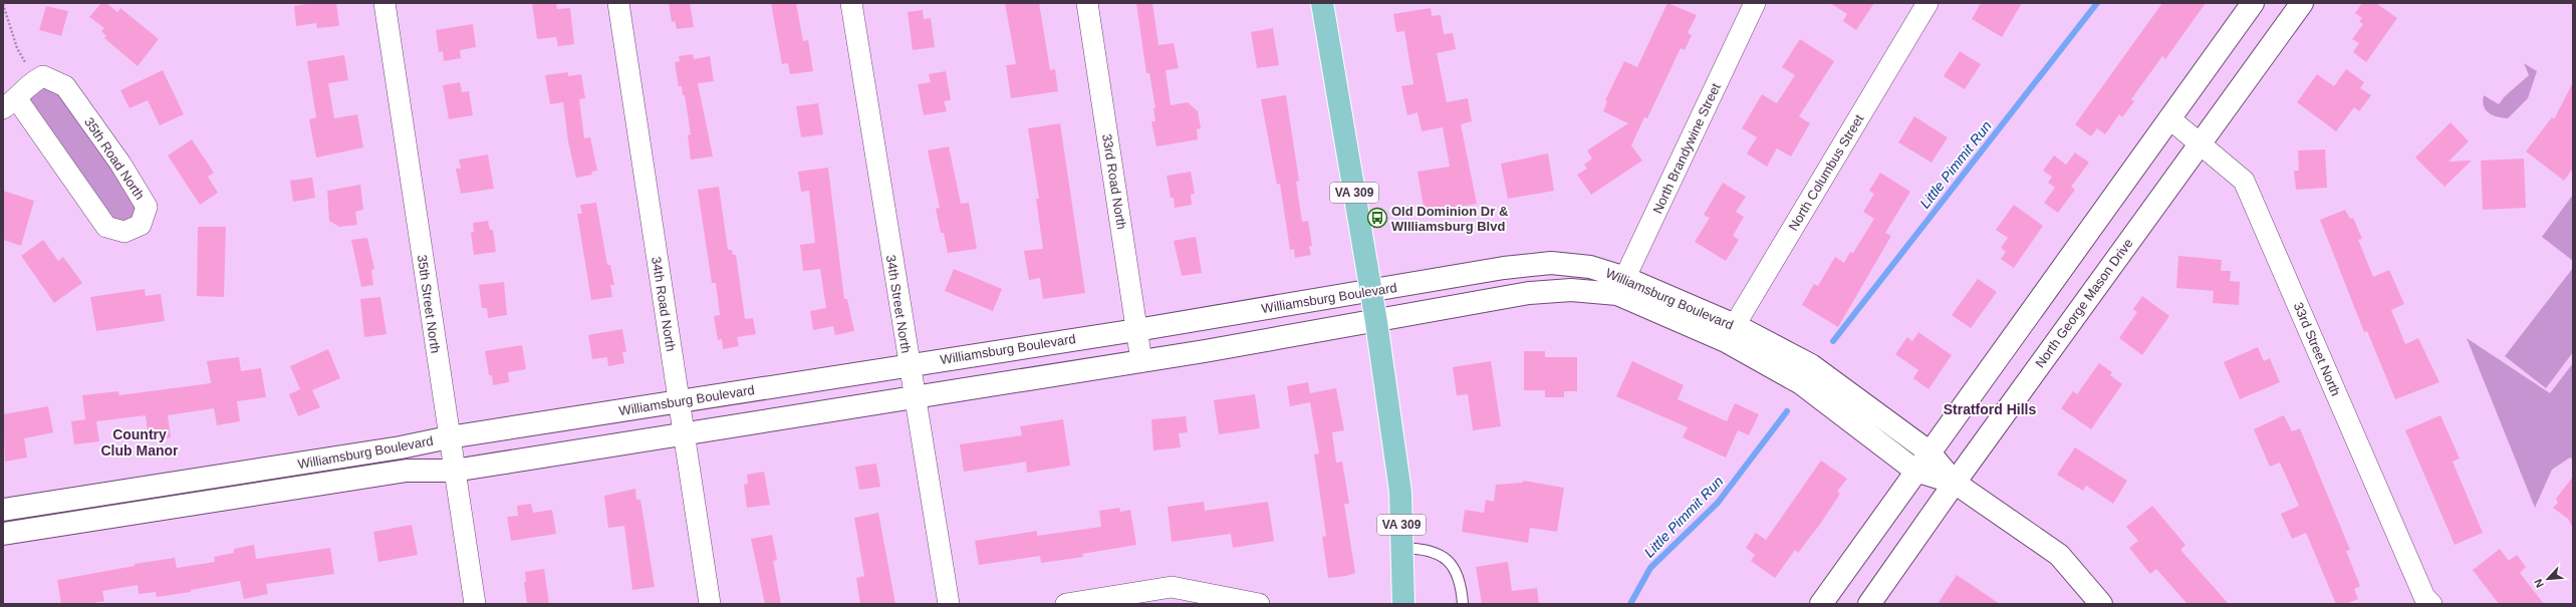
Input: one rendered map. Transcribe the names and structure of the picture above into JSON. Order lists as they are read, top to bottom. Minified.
{"streets":{"main road":["VA 309","Williamsburg Boulevard","North George Mason Drive"],"street":["North Brandywine Street","35th Road North","North Columbus Street","33rd Road North","35th Street North","34th Road North","34th Street North","33rd Street North"]},"crossings":[["North Brandywine Street","Williamsburg Boulevard"],["North Columbus Street","Williamsburg Boulevard"],["33rd Road North","Williamsburg Boulevard"],["VA 309","Williamsburg Boulevard"],["Williamsburg Boulevard","North George Mason Drive"],["Williamsburg Boulevard","35th Street North"],["Williamsburg Boulevard","34th Road North"],["Williamsburg Boulevard","34th Street North"],["North George Mason Drive","33rd Street North"]],"districts":["Stratford Hills","Country Club Manor"],"water":["Little Pimmit Run"],"places":{"bus stop":["Old Dominion Dr & WIlliamsburg Blvd"]},"north":"bottom left"}
